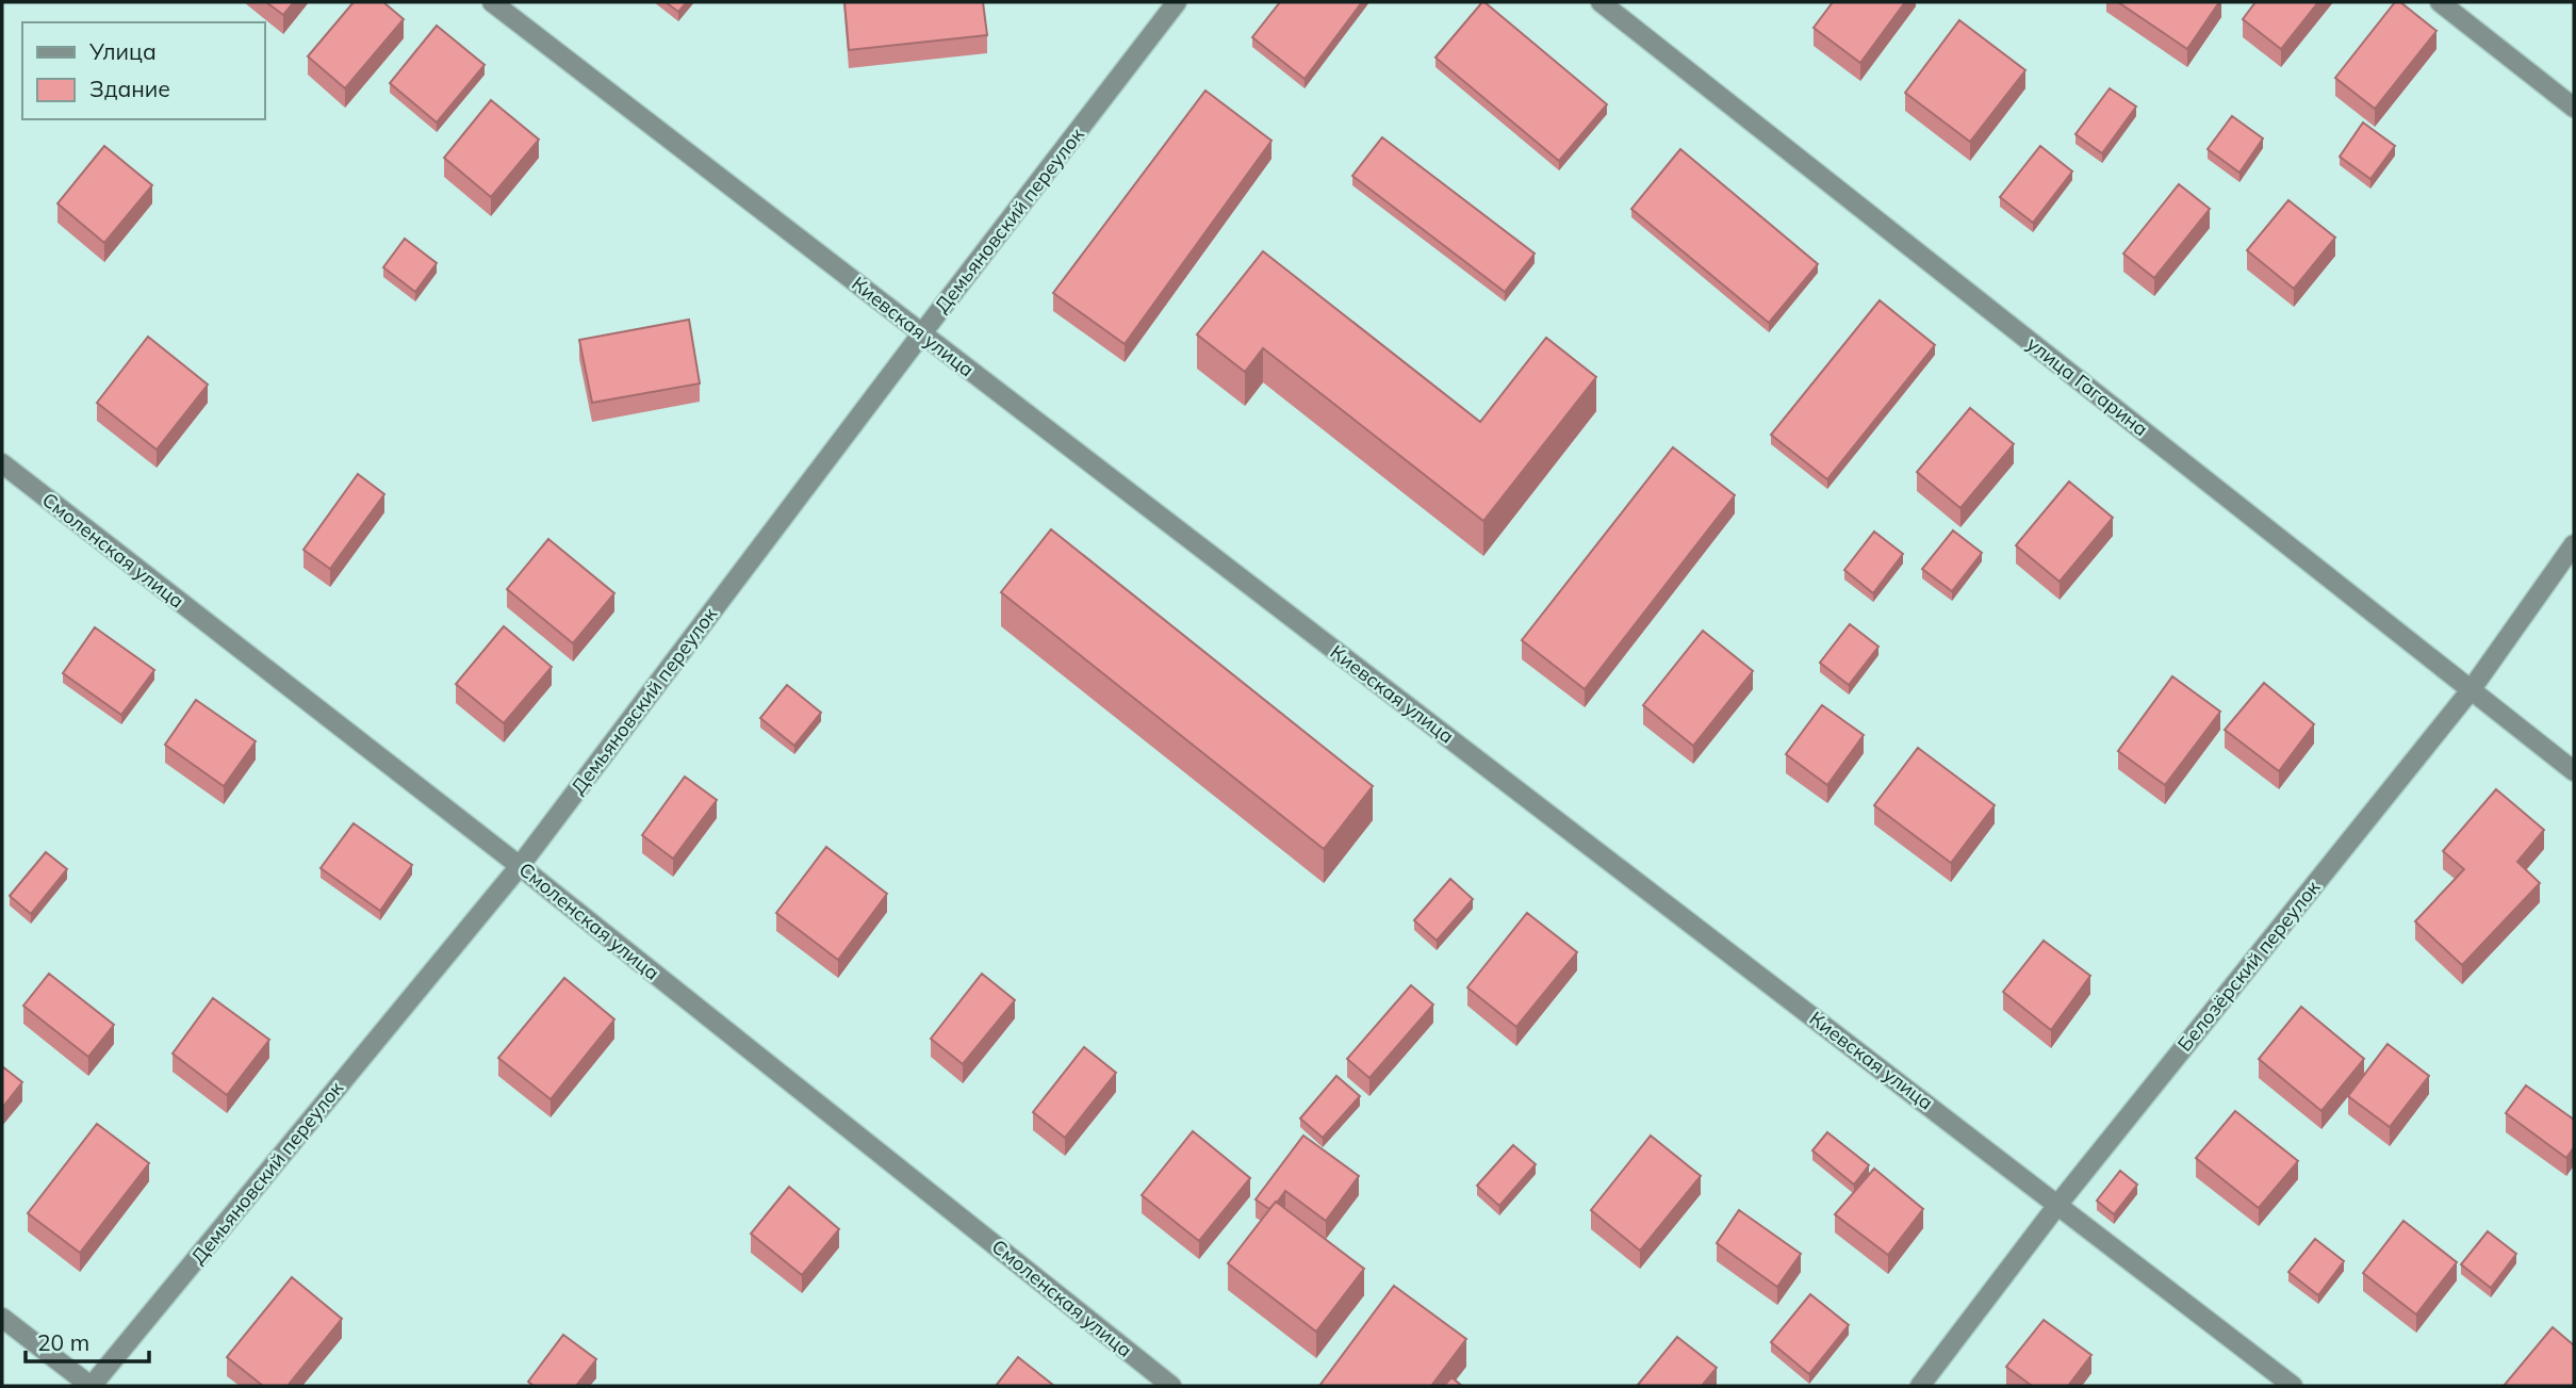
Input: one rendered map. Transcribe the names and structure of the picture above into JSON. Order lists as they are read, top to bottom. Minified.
{"streets":{"street":["Демьяновский переулок","Киевская улица","улица Гагарина","Смоленская улица","Белозёрский переулок"]},"crossings":[["Демьяновский переулок","Киевская улица"],["Демьяновский переулок","Смоленская улица"],["Киевская улица","Белозёрский переулок"],["улица Гагарина","Белозёрский переулок"]],"legend":["Улица","Здание"],"scale_bar":"20 m"}
